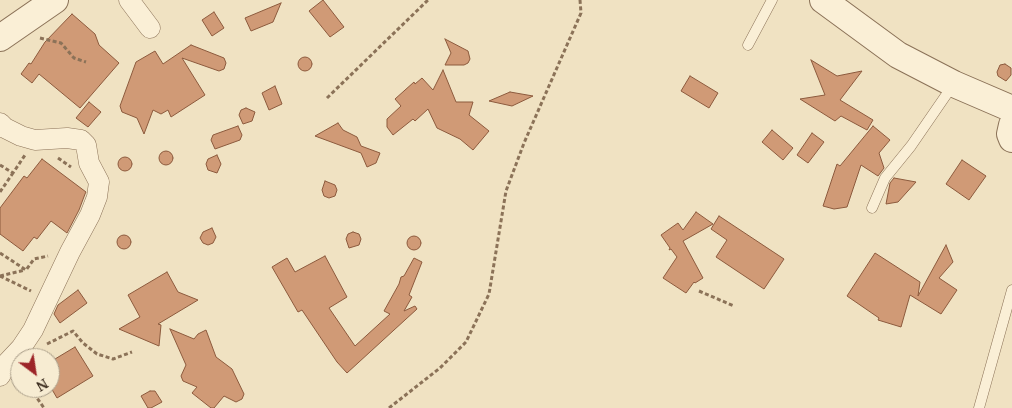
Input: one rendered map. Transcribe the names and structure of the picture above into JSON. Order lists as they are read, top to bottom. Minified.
{"north":"bottom right"}
